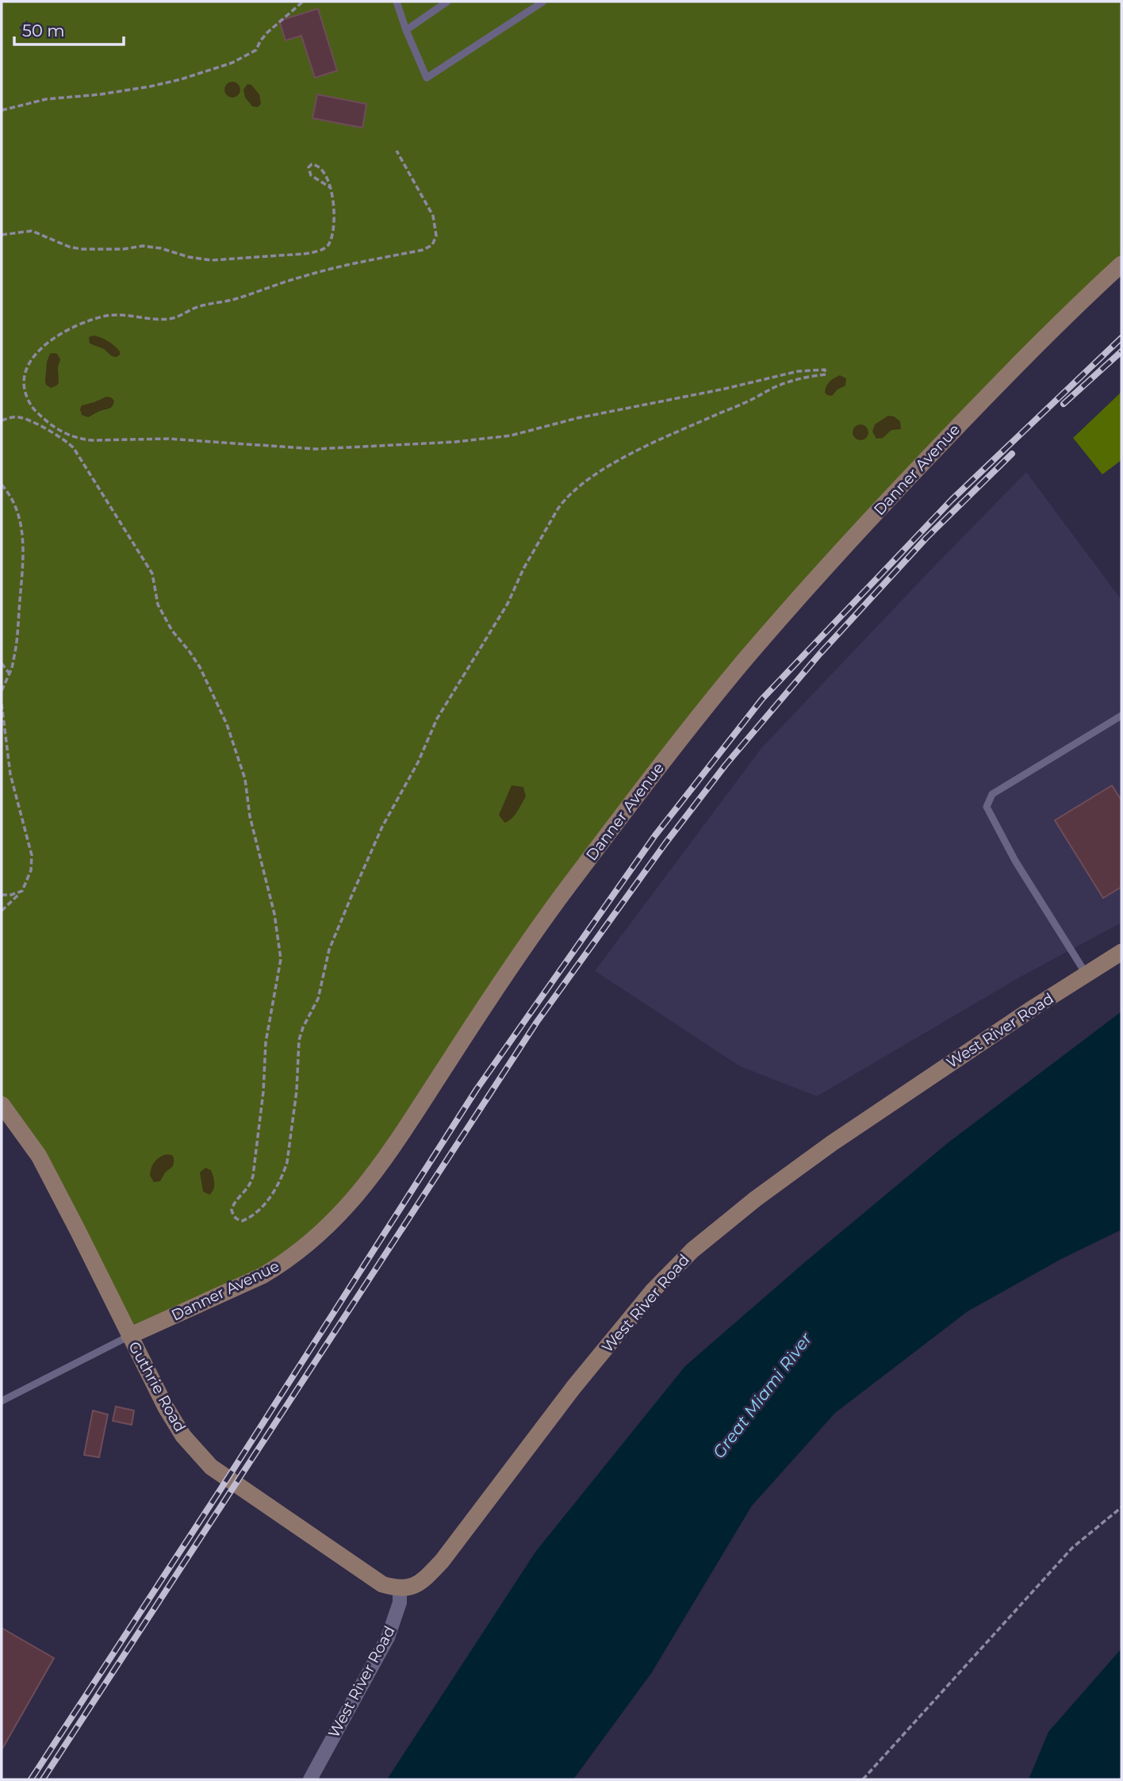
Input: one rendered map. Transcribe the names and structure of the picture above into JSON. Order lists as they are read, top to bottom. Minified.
{"streets":{"street":["Danner Avenue","West River Road","Guthrie Road"]},"crossings":[["Danner Avenue","Guthrie Road"],["West River Road","Guthrie Road"]],"water":["Great Miami River"],"scale_bar":"50 m"}
